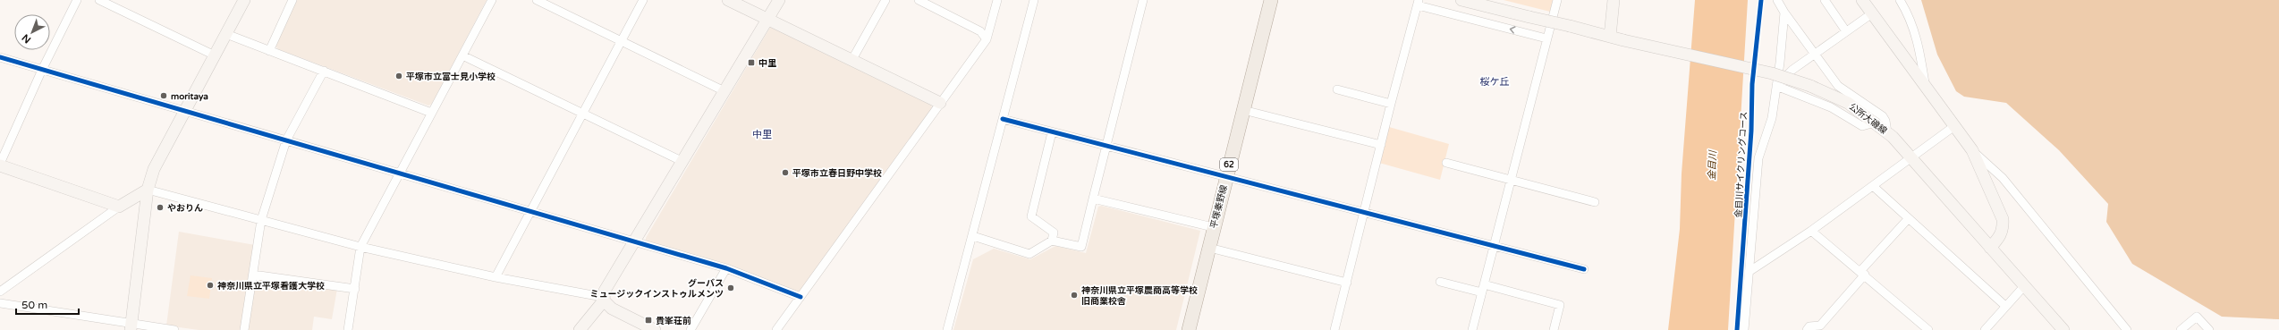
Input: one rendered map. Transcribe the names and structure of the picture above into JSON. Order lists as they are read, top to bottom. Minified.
{"streets":{"main road":["62","平塚秦野線"],"street":["公所大磯線"],"cycle path":["金目川サイクリングコース"]},"districts":["桜ケ丘","中里"],"water":["金目川"],"places":{"transit":["中里","貴峯荘前"],"other":["平塚市立富士見小学校","moritaya","平塚市立春日野中学校","やおりん","神奈川県立平塚看護大学校","グーバス ミュージックインストゥルメンツ","神奈川県立平塚農商高等学校 旧商業校舎"]},"scale_bar":"50 m","north":"bottom left"}
